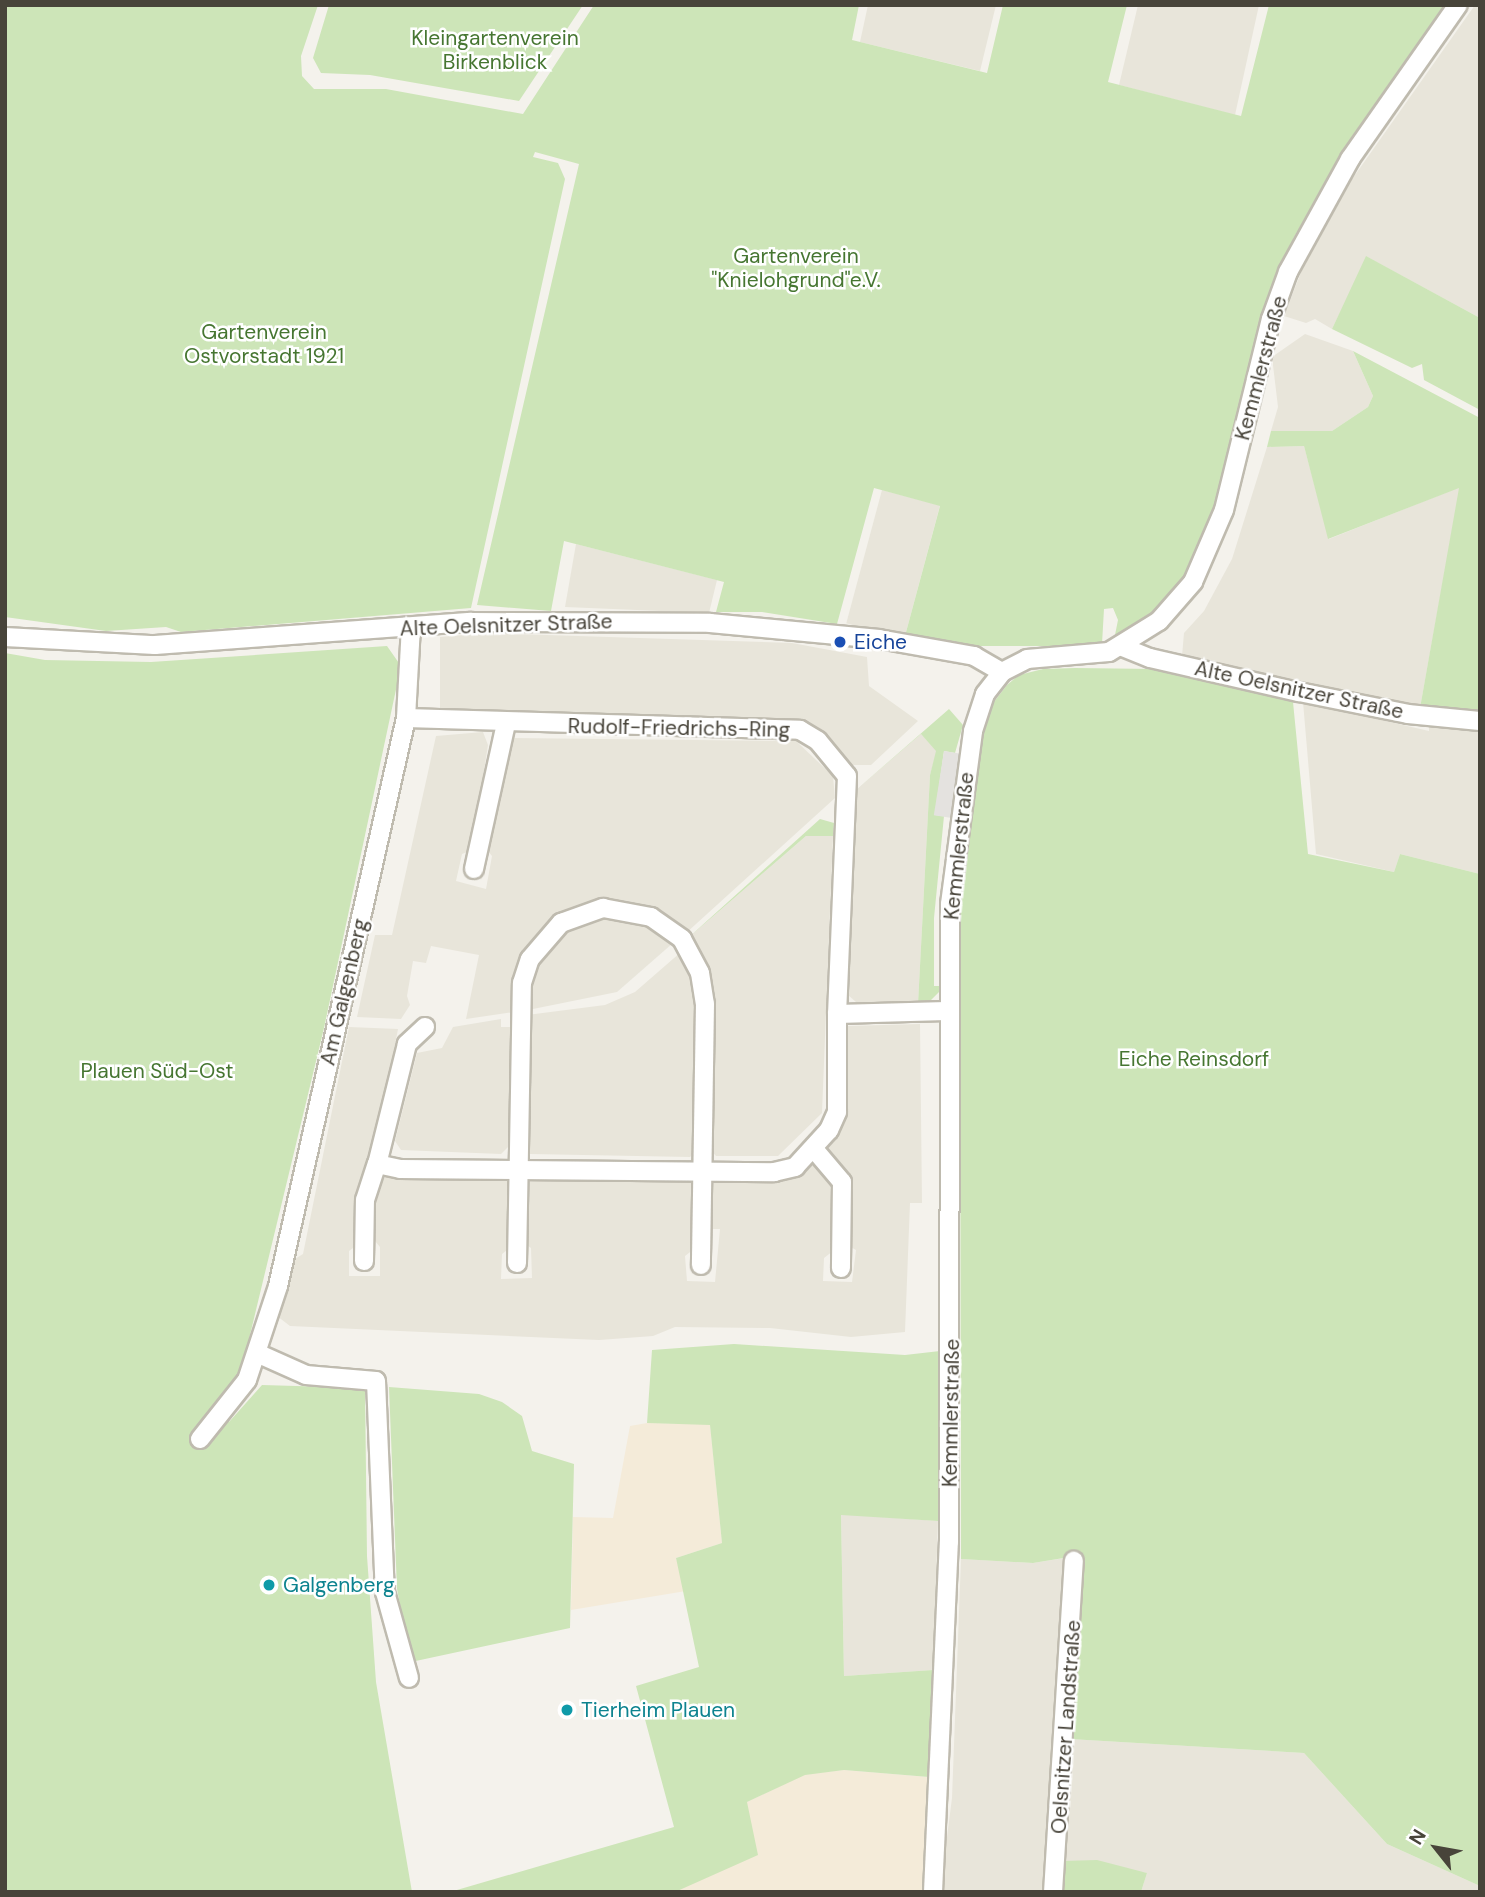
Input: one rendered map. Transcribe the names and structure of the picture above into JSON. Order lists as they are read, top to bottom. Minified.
{"streets":{"street":["Kemmlerstraße","Alte Oelsnitzer Straße","Rudolf-Friedrichs-Ring","Am Galgenberg","Oelsnitzer Landstraße"]},"crossings":[["Kemmlerstraße","Alte Oelsnitzer Straße"],["Alte Oelsnitzer Straße","Am Galgenberg"],["Rudolf-Friedrichs-Ring","Am Galgenberg"]],"parks":["Kleingartenverein Birkenblick","Gartenverein \"Knielohgrund\"e.V.","Gartenverein Ostvorstadt 1921","Eiche Reinsdorf","Plauen Süd-Ost"],"places":["Eiche","Galgenberg","Tierheim Plauen"],"north":"top left"}
